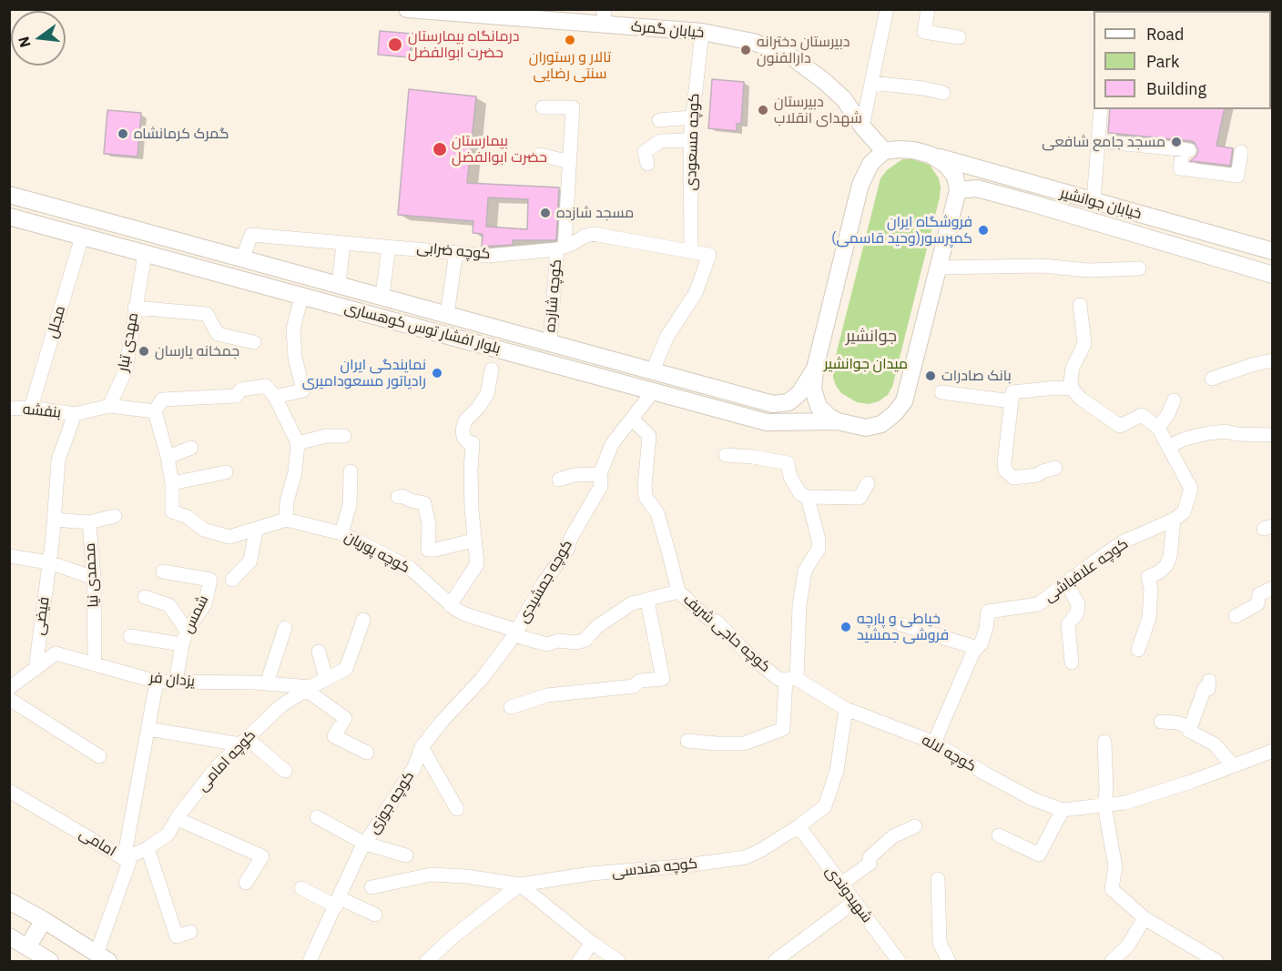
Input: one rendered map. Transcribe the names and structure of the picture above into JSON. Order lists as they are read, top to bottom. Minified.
{"streets":{"main road":["خیابان گمرک","خیابان جوانشیر","بلوار افشار توس کوهساری"],"street":["کوچه مسعودی","کوچه ضرابی","کوچه شازده","مجلل","مهدی تبار","بنفشه","کوچه پوریان","کوچه علافباشی","محمدی نیا","کوچه جمشیدی","شمس","فیضی","کوچه حاجی شریف","یزدان فر","کوچه لاله","کوچه امامی","کوچه جوزی","امامی","کوچه هندسی","شهیدوندی"]},"crossings":[["خیابان گمرک","کوچه مسعودی"],["کوچه مسعودی","کوچه ضرابی"],["کوچه ضرابی","کوچه شازده"],["کوچه ضرابی","بلوار افشار توس کوهساری"],["کوچه شازده","بلوار افشار توس کوهساری"],["مجلل","بلوار افشار توس کوهساری"],["مجلل","بنفشه"],["بلوار افشار توس کوهساری","مهدی تبار"],["بلوار افشار توس کوهساری","کوچه جمشیدی"],["کوچه پوریان","کوچه جمشیدی"],["کوچه پوریان","کوچه حاجی شریف"],["کوچه علافباشی","کوچه لاله"],["محمدی نیا","یزدان فر"],["کوچه جمشیدی","کوچه حاجی شریف"],["کوچه جمشیدی","کوچه جوزی"],["شمس","یزدان فر"],["فیضی","یزدان فر"],["کوچه حاجی شریف","کوچه لاله"],["یزدان فر","کوچه امامی"],["کوچه لاله","کوچه هندسی"],["کوچه امامی","امامی"],["کوچه هندسی","شهیدوندی"]],"districts":["جوانشیر"],"parks":["میدان جوانشیر"],"places":["تالار و رستوران سنتی رضایی","درمانگاه بیمارستان حضرت ابوالفضل","دبیرستان دخترانه دارالفنون","دبیرستان شهدای انقلاب","گمرک کرمانشاه","مسجد جامع شافعی","بیمارستان حضرت ابوالفضل","مسجد شازده","فروشگاه ایران کمپرسور(وحید قاسمی)","جمخانه یارسان","نمایندگی ایران رادیاتور مسعودامیری","بانک صادرات","خیاطی ‌‌و‌ پارچه فروشی جمشید"],"legend":["Road","Park","Building"],"north":"left"}
